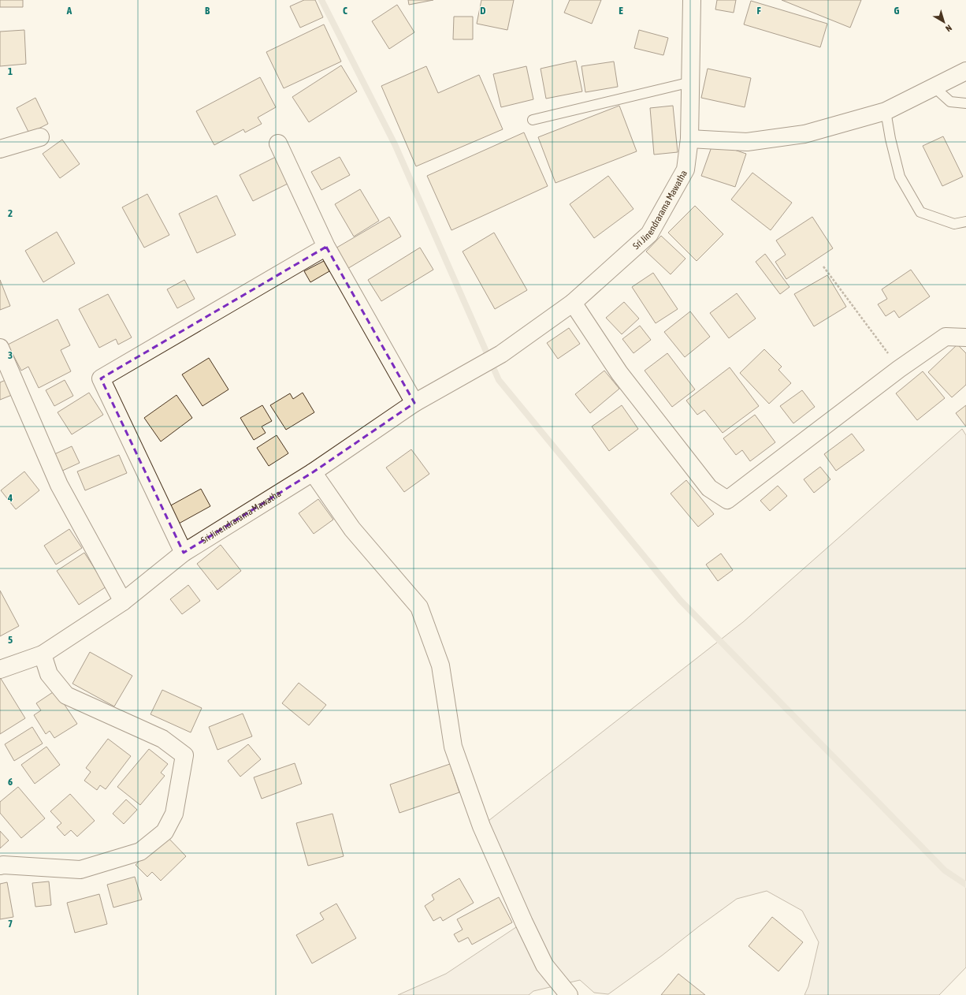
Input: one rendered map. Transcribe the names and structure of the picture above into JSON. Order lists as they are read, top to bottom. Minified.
{"streets":{"street":["Sri Jinendrarama Mawatha"]},"north":"bottom right","grid":{"columns":["A","B","C","D","E","F","G"],"rows":["1","2","3","4","5","6","7"]}}
